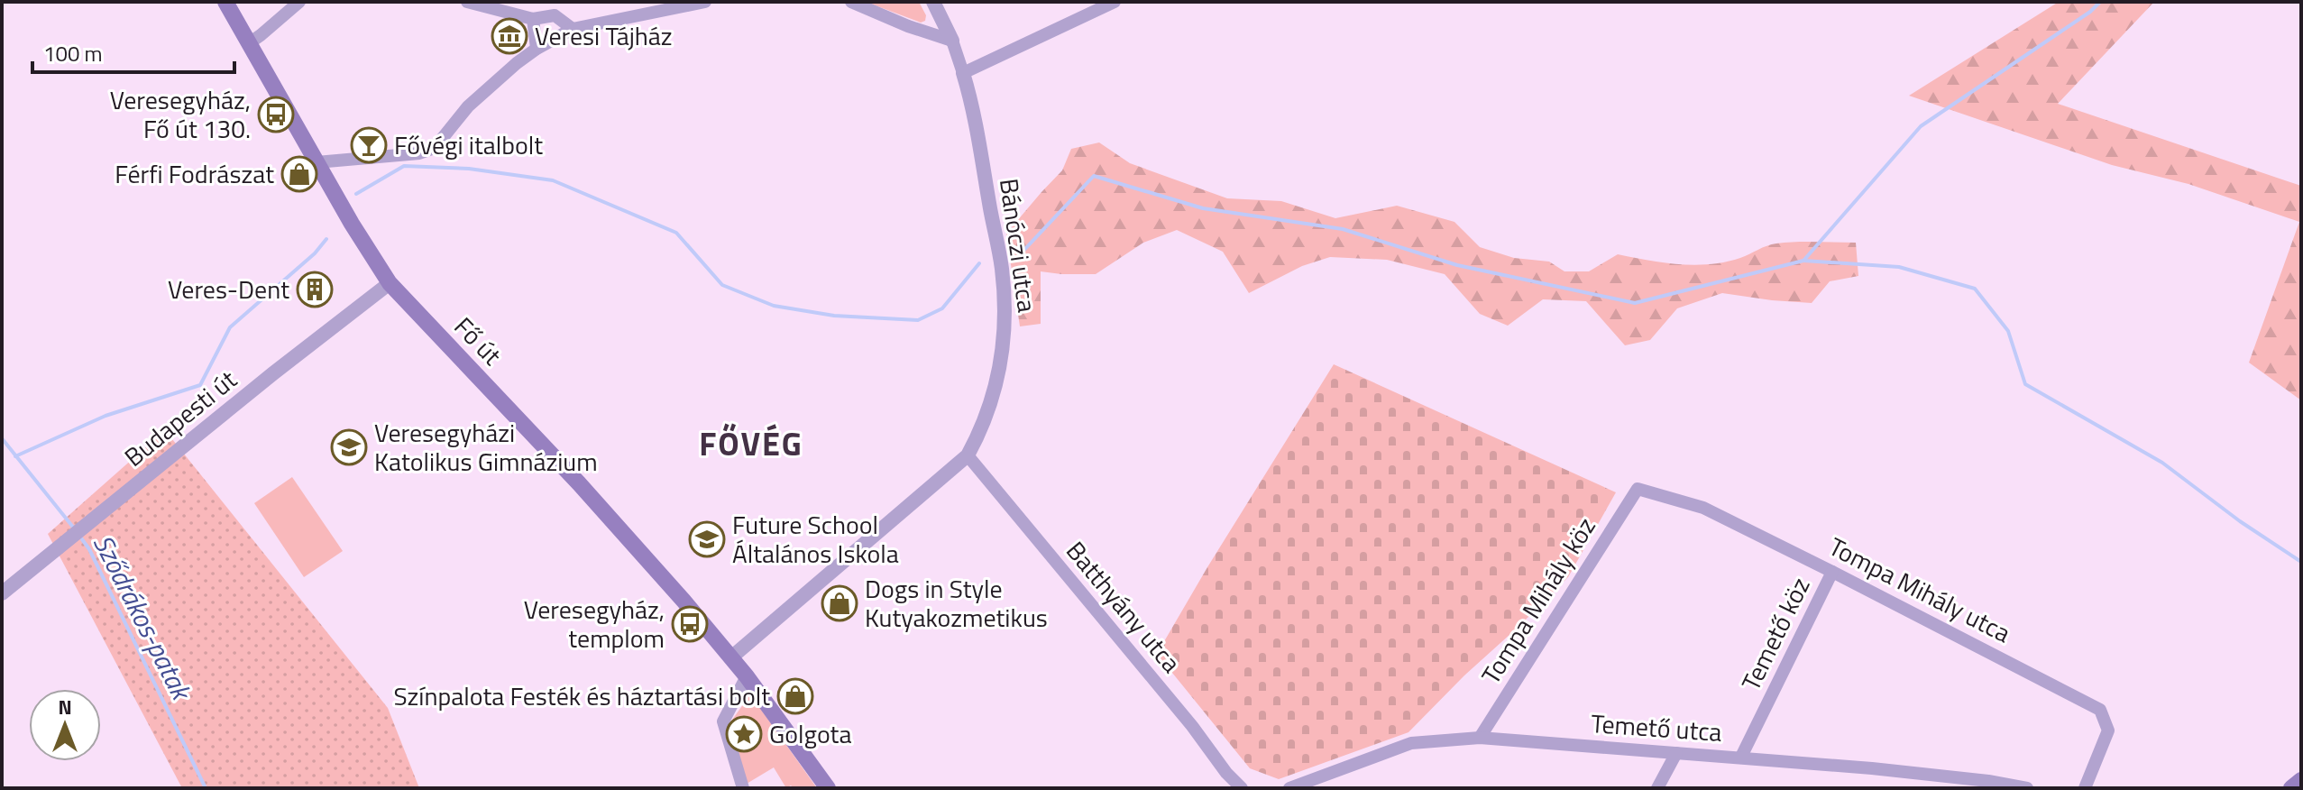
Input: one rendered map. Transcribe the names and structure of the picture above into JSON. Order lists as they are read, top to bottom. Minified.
{"streets":{"main road":["Fő út"],"street":["Bánóczi utca","Budapesti út","Tompa Mihály utca","Tompa Mihály köz","Batthyány utca","Temető köz","Temető utca"]},"crossings":[["Bánóczi utca","Fő út"],["Bánóczi utca","Batthyány utca"],["Fő út","Budapesti út"],["Tompa Mihály utca","Tompa Mihály köz"],["Tompa Mihály utca","Temető köz"],["Tompa Mihály köz","Temető utca"],["Temető köz","Temető utca"]],"districts":["FŐVÉG"],"water":["Sződrákos-patak"],"places":{"museum":["Veresi Tájház"],"bus stop":["Veresegyház, Fő út 130.","Veresegyház, templom"],"bar":["Fővégi italbolt"],"shop":["Férfi Fodrászat","Dogs in Style Kutyakozmetikus","Színpalota Festék és háztartási bolt"],"building":["Veres-Dent"],"school or university":["Veresegyházi Katolikus Gimnázium","Future School Általános Iskola"],"place":["Golgota"]},"scale_bar":"100 m","north":"top"}
